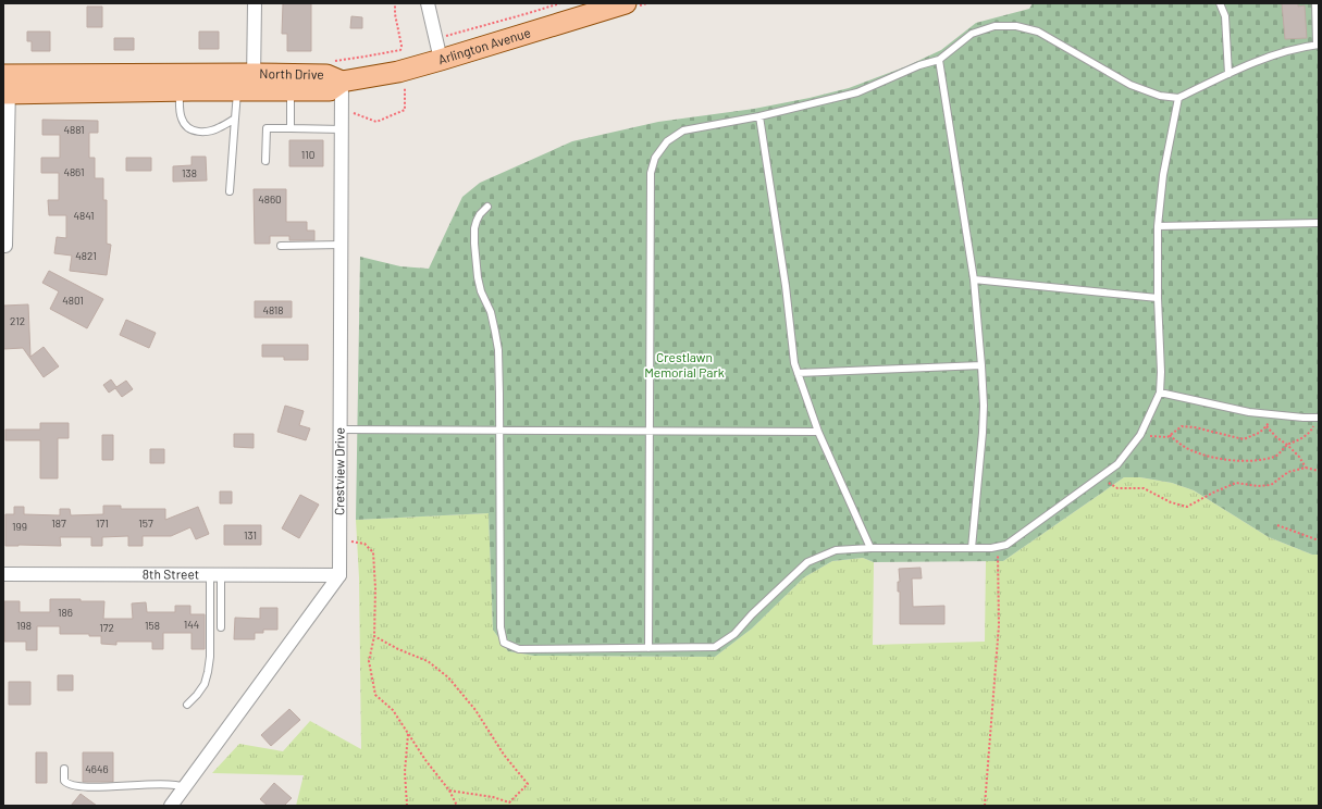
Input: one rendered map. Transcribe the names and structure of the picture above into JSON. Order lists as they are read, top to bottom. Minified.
{"streets":{"main road":["Arlington Avenue","North Drive"],"street":["Crestview Drive","8th Street"]},"crossings":[["Arlington Avenue","North Drive"],["Arlington Avenue","Crestview Drive"],["North Drive","Crestview Drive"],["Crestview Drive","8th Street"]],"parks":["Crestlawn Memorial Park"],"house_numbers":["4881","110","4861","138","4860","4841","4821","4801","4818","212","187","171","157","199","131","186","144","198","158","172","4646"]}
